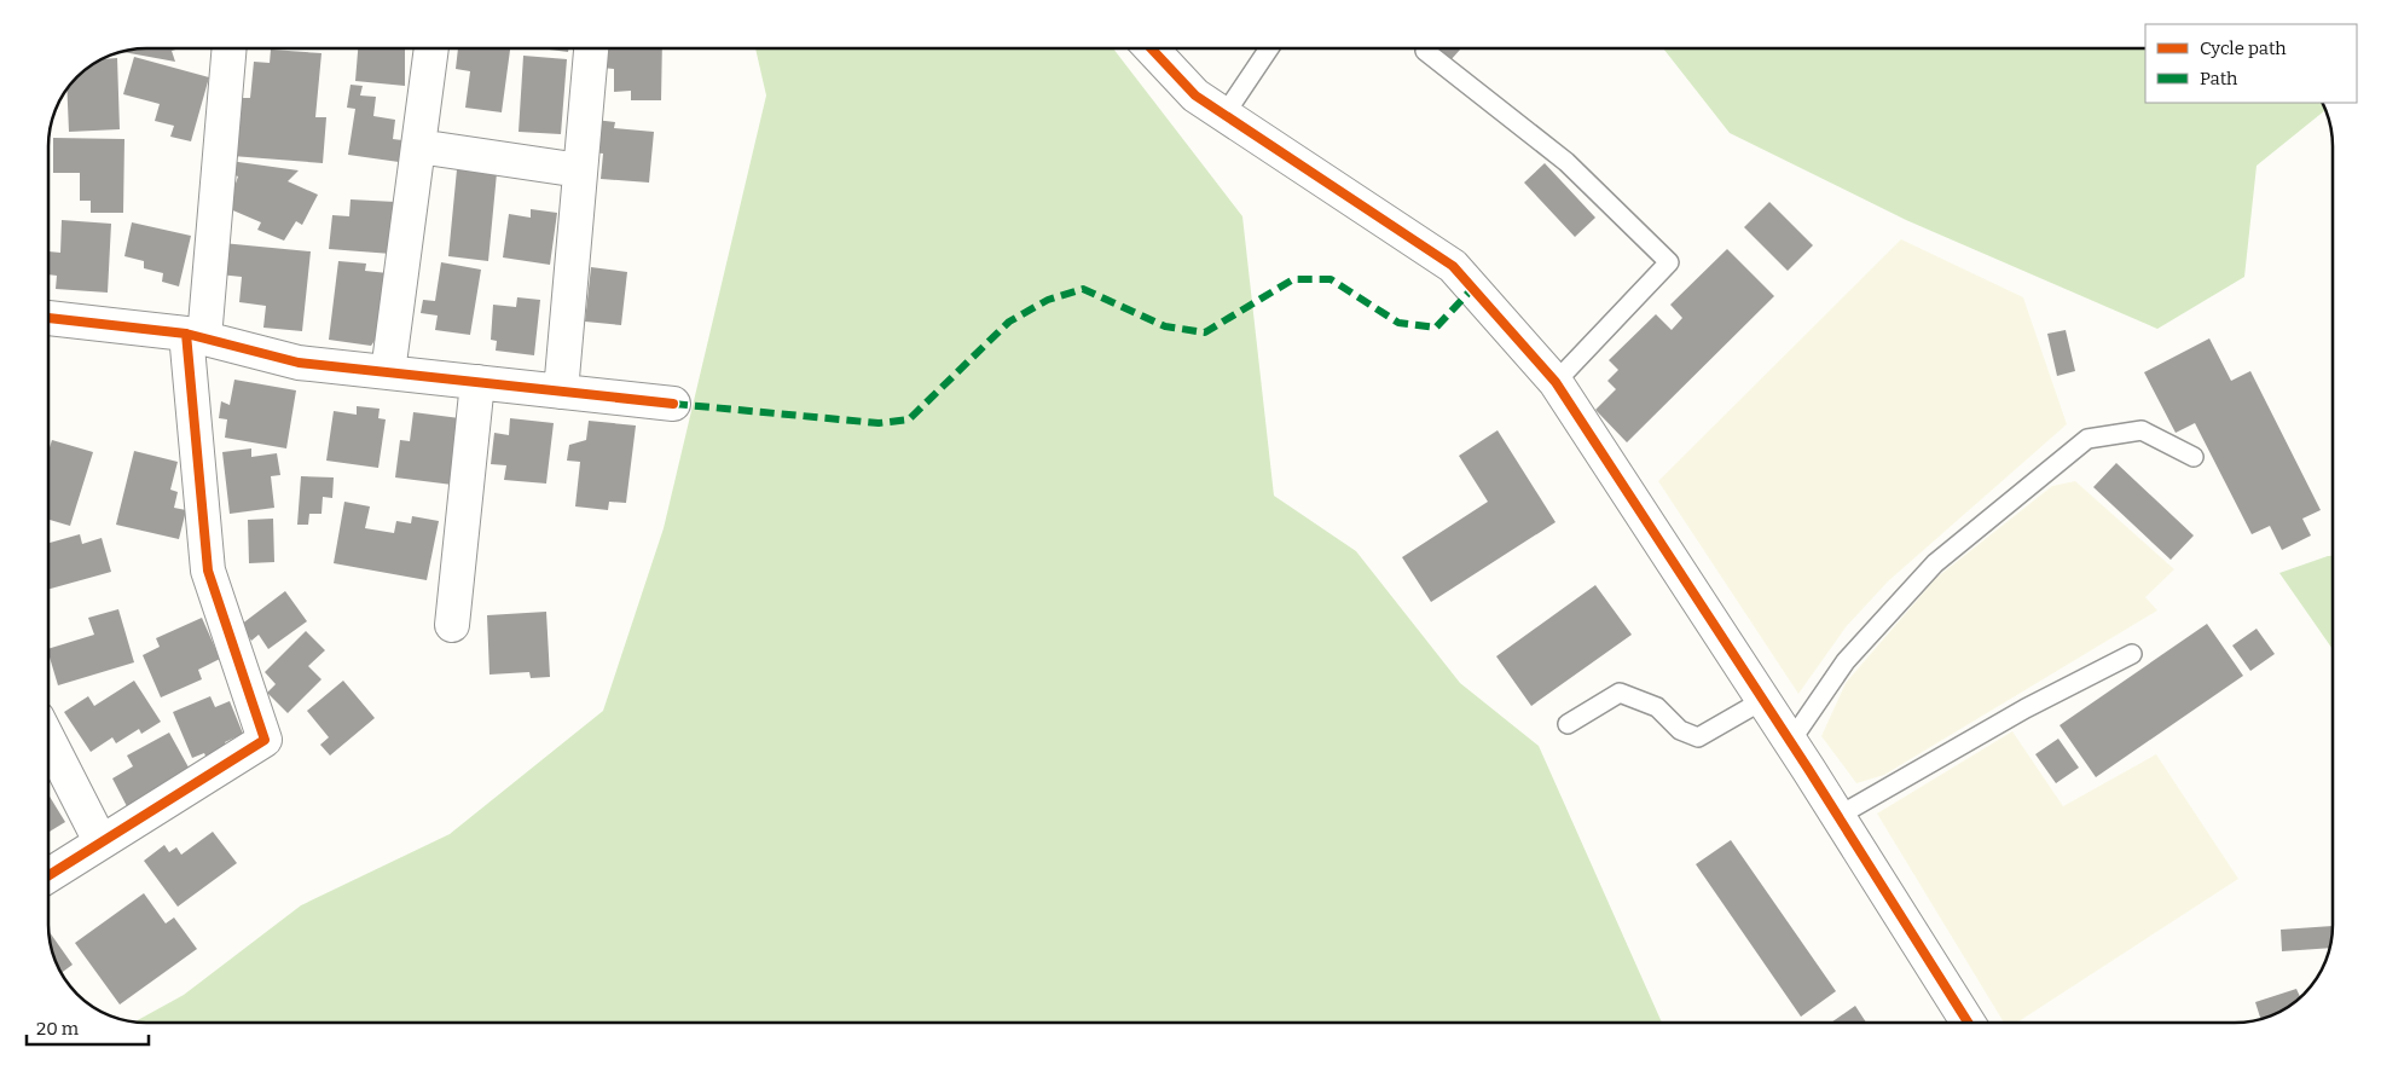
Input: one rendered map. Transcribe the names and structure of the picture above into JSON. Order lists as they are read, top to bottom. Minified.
{"legend":["Cycle path","Path"],"scale_bar":"20 m"}
